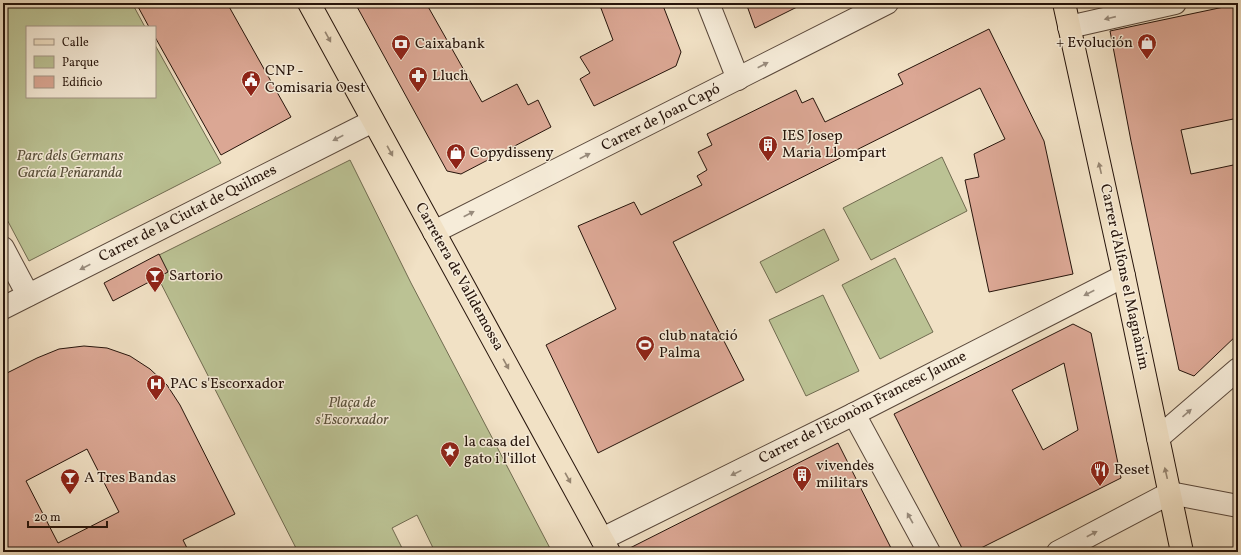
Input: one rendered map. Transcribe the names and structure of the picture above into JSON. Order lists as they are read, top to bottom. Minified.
{"streets":{"main road":["Carretera de Valldemossa","Carrer d'Alfons el Magnànim"],"street":["Carrer de Joan Capó","Carrer de la Ciutat de Quilmes","Carrer de l'Econòm Francesc Jaume"]},"crossings":[["Carrer de Joan Capó","Carretera de Valldemossa"],["Carrer de la Ciutat de Quilmes","Carretera de Valldemossa"],["Carretera de Valldemossa","Carrer de l'Econòm Francesc Jaume"],["Carrer d'Alfons el Magnànim","Carrer de l'Econòm Francesc Jaume"]],"one_way":["Carrer de Joan Capó","Carrer de la Ciutat de Quilmes","Carretera de Valldemossa","Carrer d'Alfons el Magnànim","Carrer de l'Econòm Francesc Jaume"],"parks":["Parc dels Germans García Peñaranda","Plaça de s'Escorxador"],"places":{"shop":["+ Evolución","Copydisseny"],"bank":["Caixabank"],"pharmacy":["Lluch"],"public building":["CNP - Comisaria Oest"],"building":["IES Josep Maria Llompart","vivendes militars"],"bar":["Sartorio","A Tres Bandas"],"sports":["club natació Palma"],"hospital":["PAC s'Escorxador"],"place":["la casa del gato i l'illot"],"restaurant":["Reset"]},"legend":["Calle","Parque","Edificio"],"scale_bar":"20 m"}
